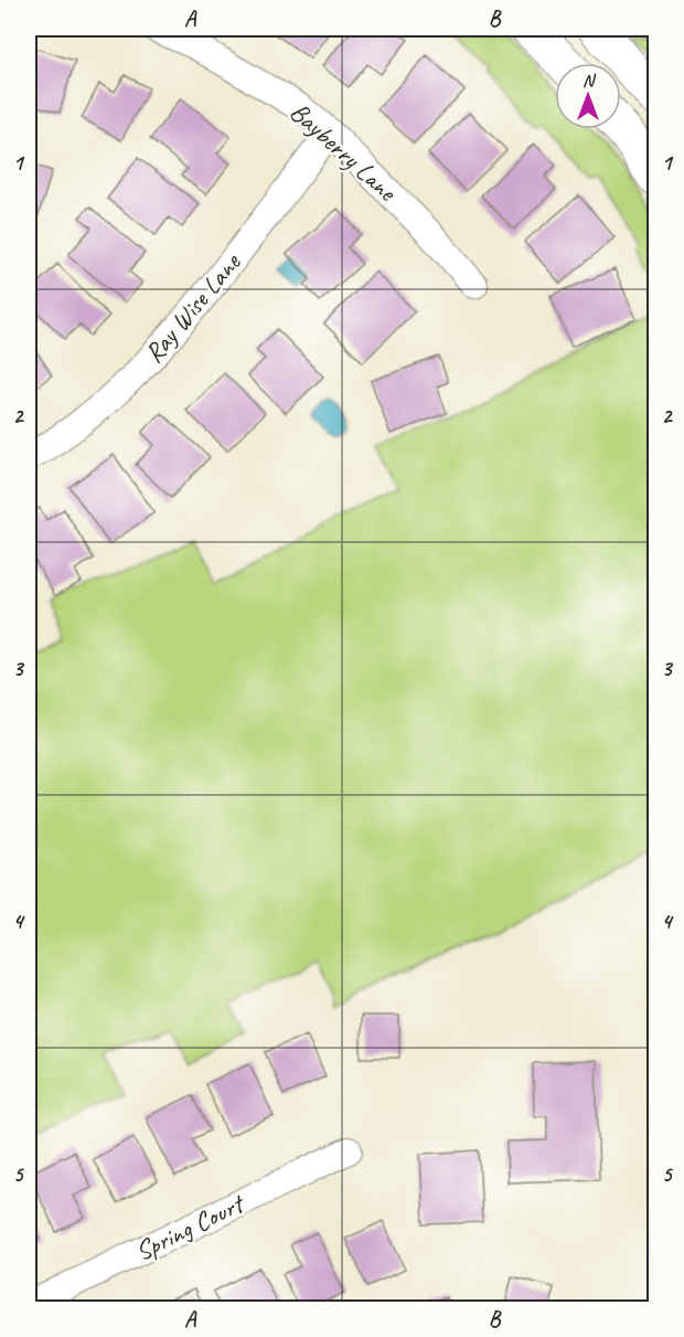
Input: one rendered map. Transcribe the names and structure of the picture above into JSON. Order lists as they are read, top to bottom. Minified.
{"streets":{"street":["Bayberry Lane","Ray Wise Lane","Spring Court"]},"crossings":[["Bayberry Lane","Ray Wise Lane"]],"north":"top","grid":{"columns":["A","B"],"rows":["1","2","3","4","5"]}}
